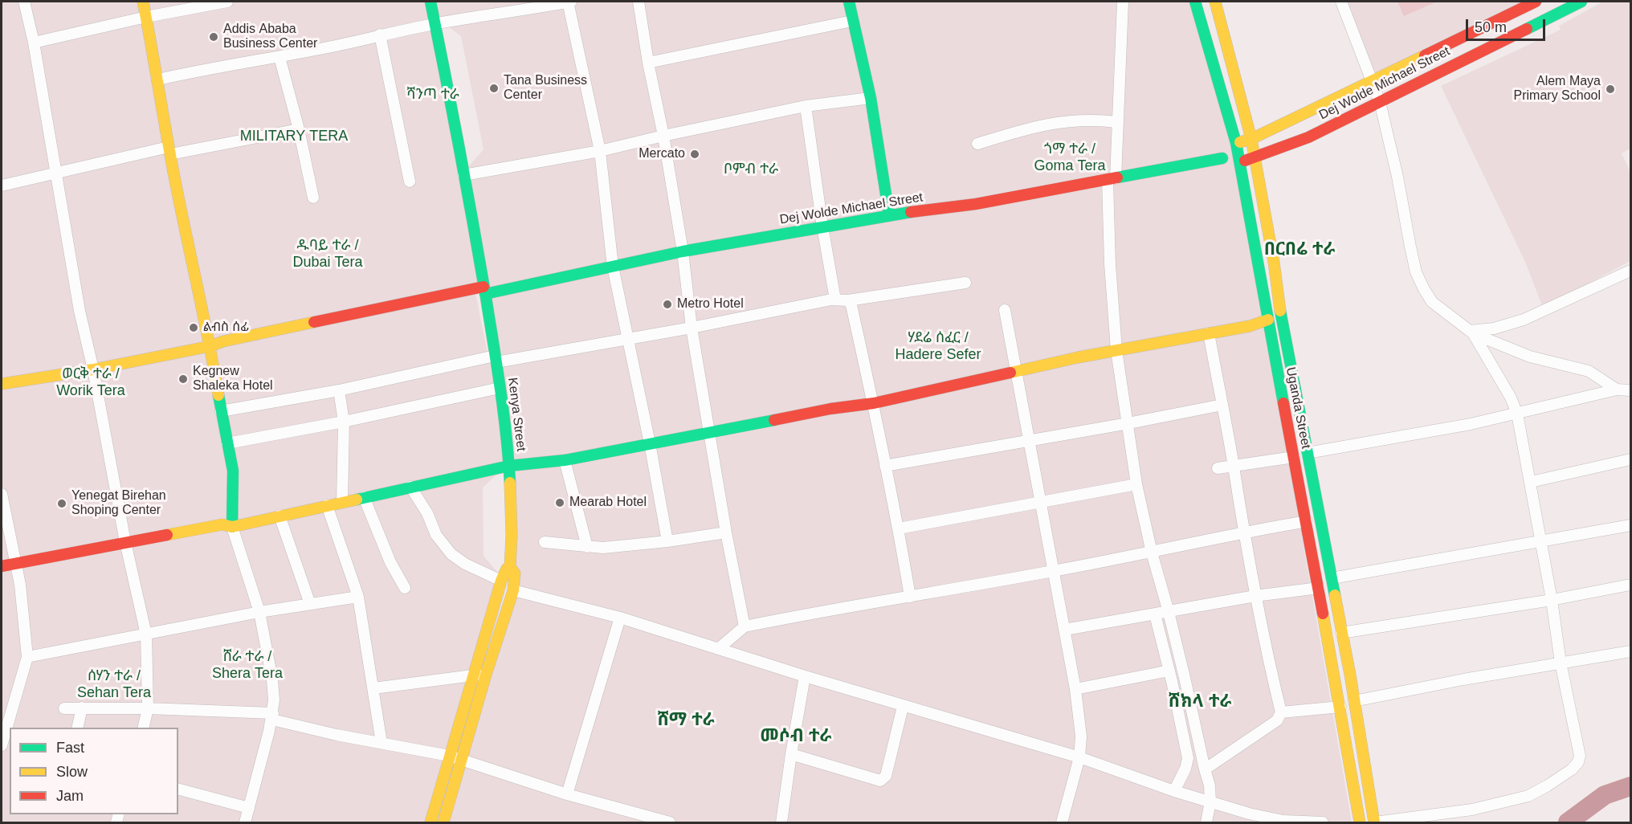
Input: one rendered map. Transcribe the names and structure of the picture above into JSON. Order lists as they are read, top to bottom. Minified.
{"streets":{"main road":["Dej Wolde Michael Street","Uganda Street","Kenya Street"]},"crossings":[["Dej Wolde Michael Street","Uganda Street"],["Dej Wolde Michael Street","Kenya Street"]],"districts":["ሻንጣ ተራ","MILITARY TERA","ጎማ ተራ / Goma Tera","ቦምብ ተራ","ዱባይ ተራ / Dubai Tera","በርበሬ ተራ","ሃደሬ ሰፈር / Hadere Sefer","ወርቅ ተራ / Worik Tera","ሸራ ተራ / Shera Tera","ሰሃን ተራ / Sehan Tera","ሸክላ ተራ","ሸማ ተራ","መሶብ ተራ"],"places":["Addis Ababa Business Center","Tana Business Center","Alem Maya Primary School","Mercato","Metro Hotel","ልብስ ሰፊ","Kegnew Shaleka Hotel","Mearab Hotel","Yenegat Birehan Shoping Center"],"legend":["Fast","Slow","Jam"],"scale_bar":"50 m"}
